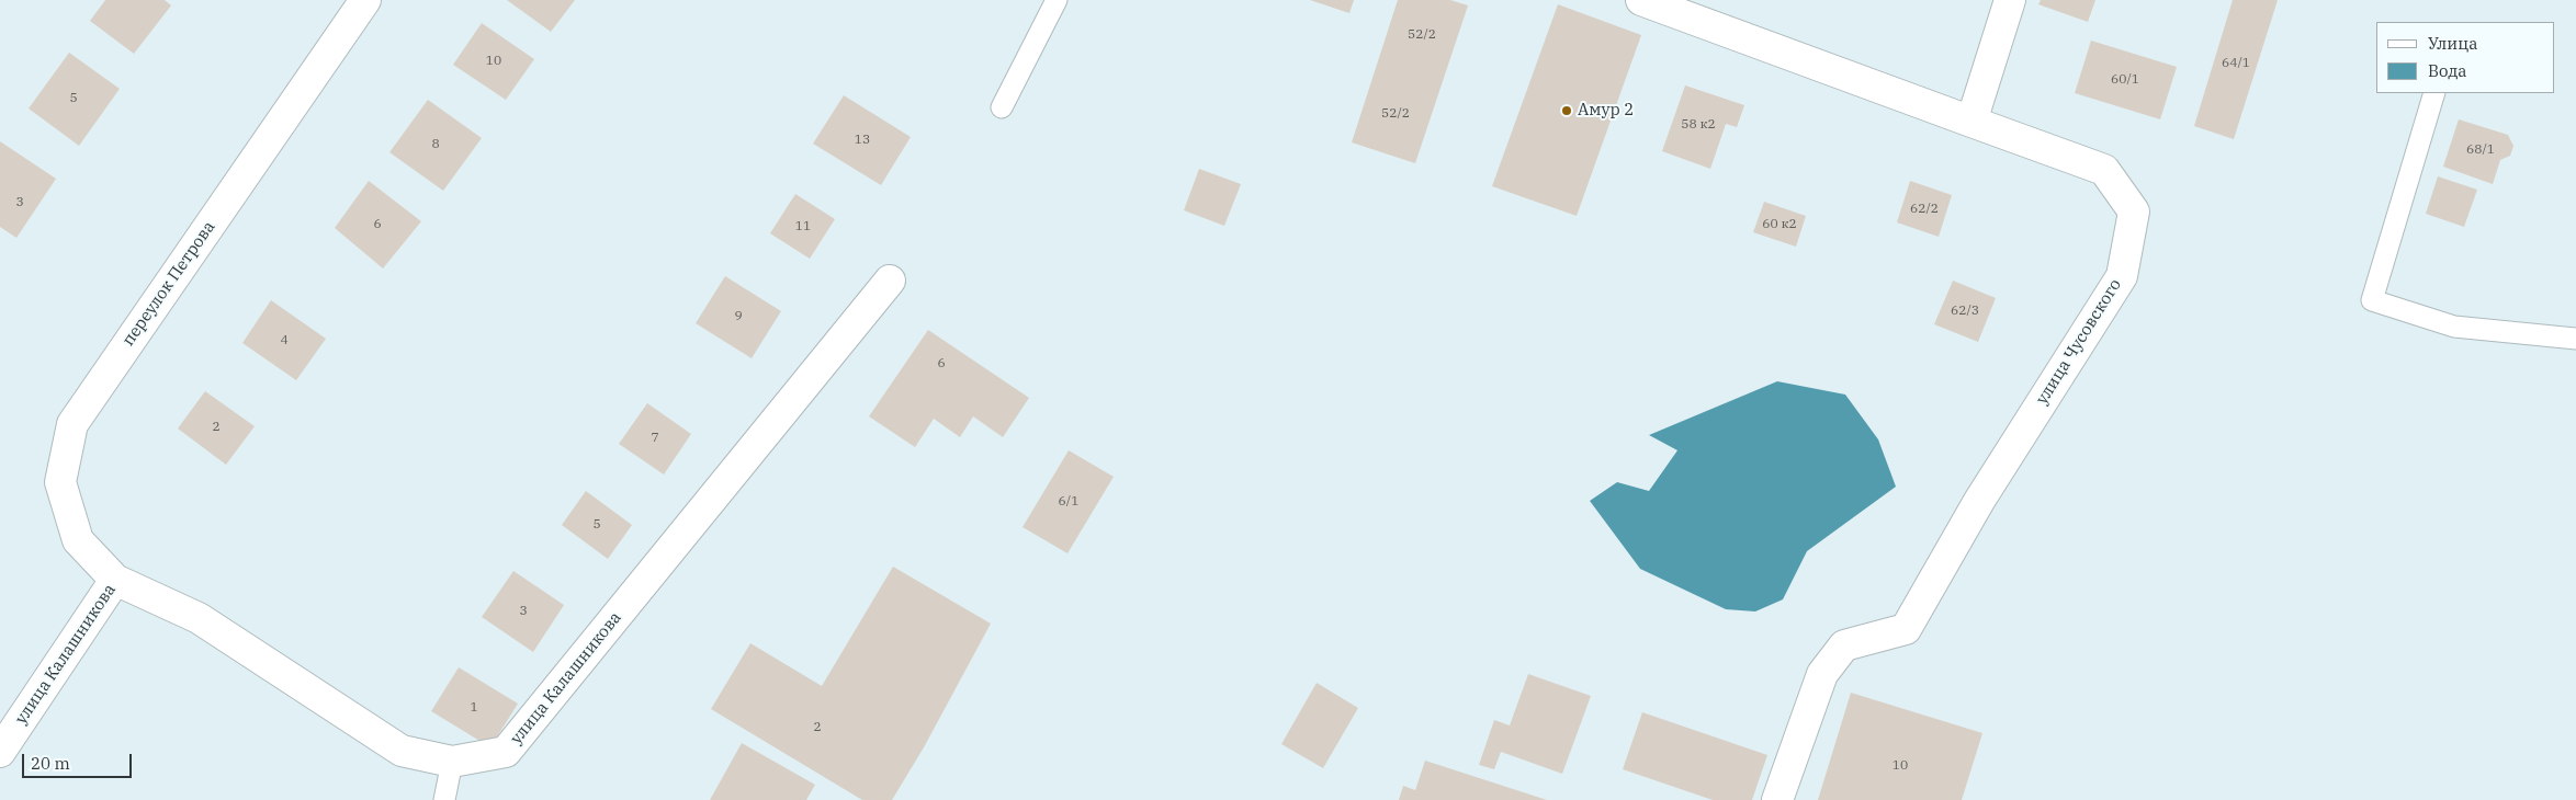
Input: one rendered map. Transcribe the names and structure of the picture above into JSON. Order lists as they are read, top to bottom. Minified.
{"streets":{"street":["переулок Петрова","улица Чусовского","улица Калашникова"]},"crossings":[["переулок Петрова","улица Калашникова"]],"places":["Амур 2"],"house_numbers":["52/2","10","64/1","60/1","5","52/2","58 к2","13","8","68/1","3","62/2","6","60 к2","11","62/3","9","4","6","2","7","6/1","5","3","1","2","10"],"legend":["Улица","Вода"],"scale_bar":"20 m"}
